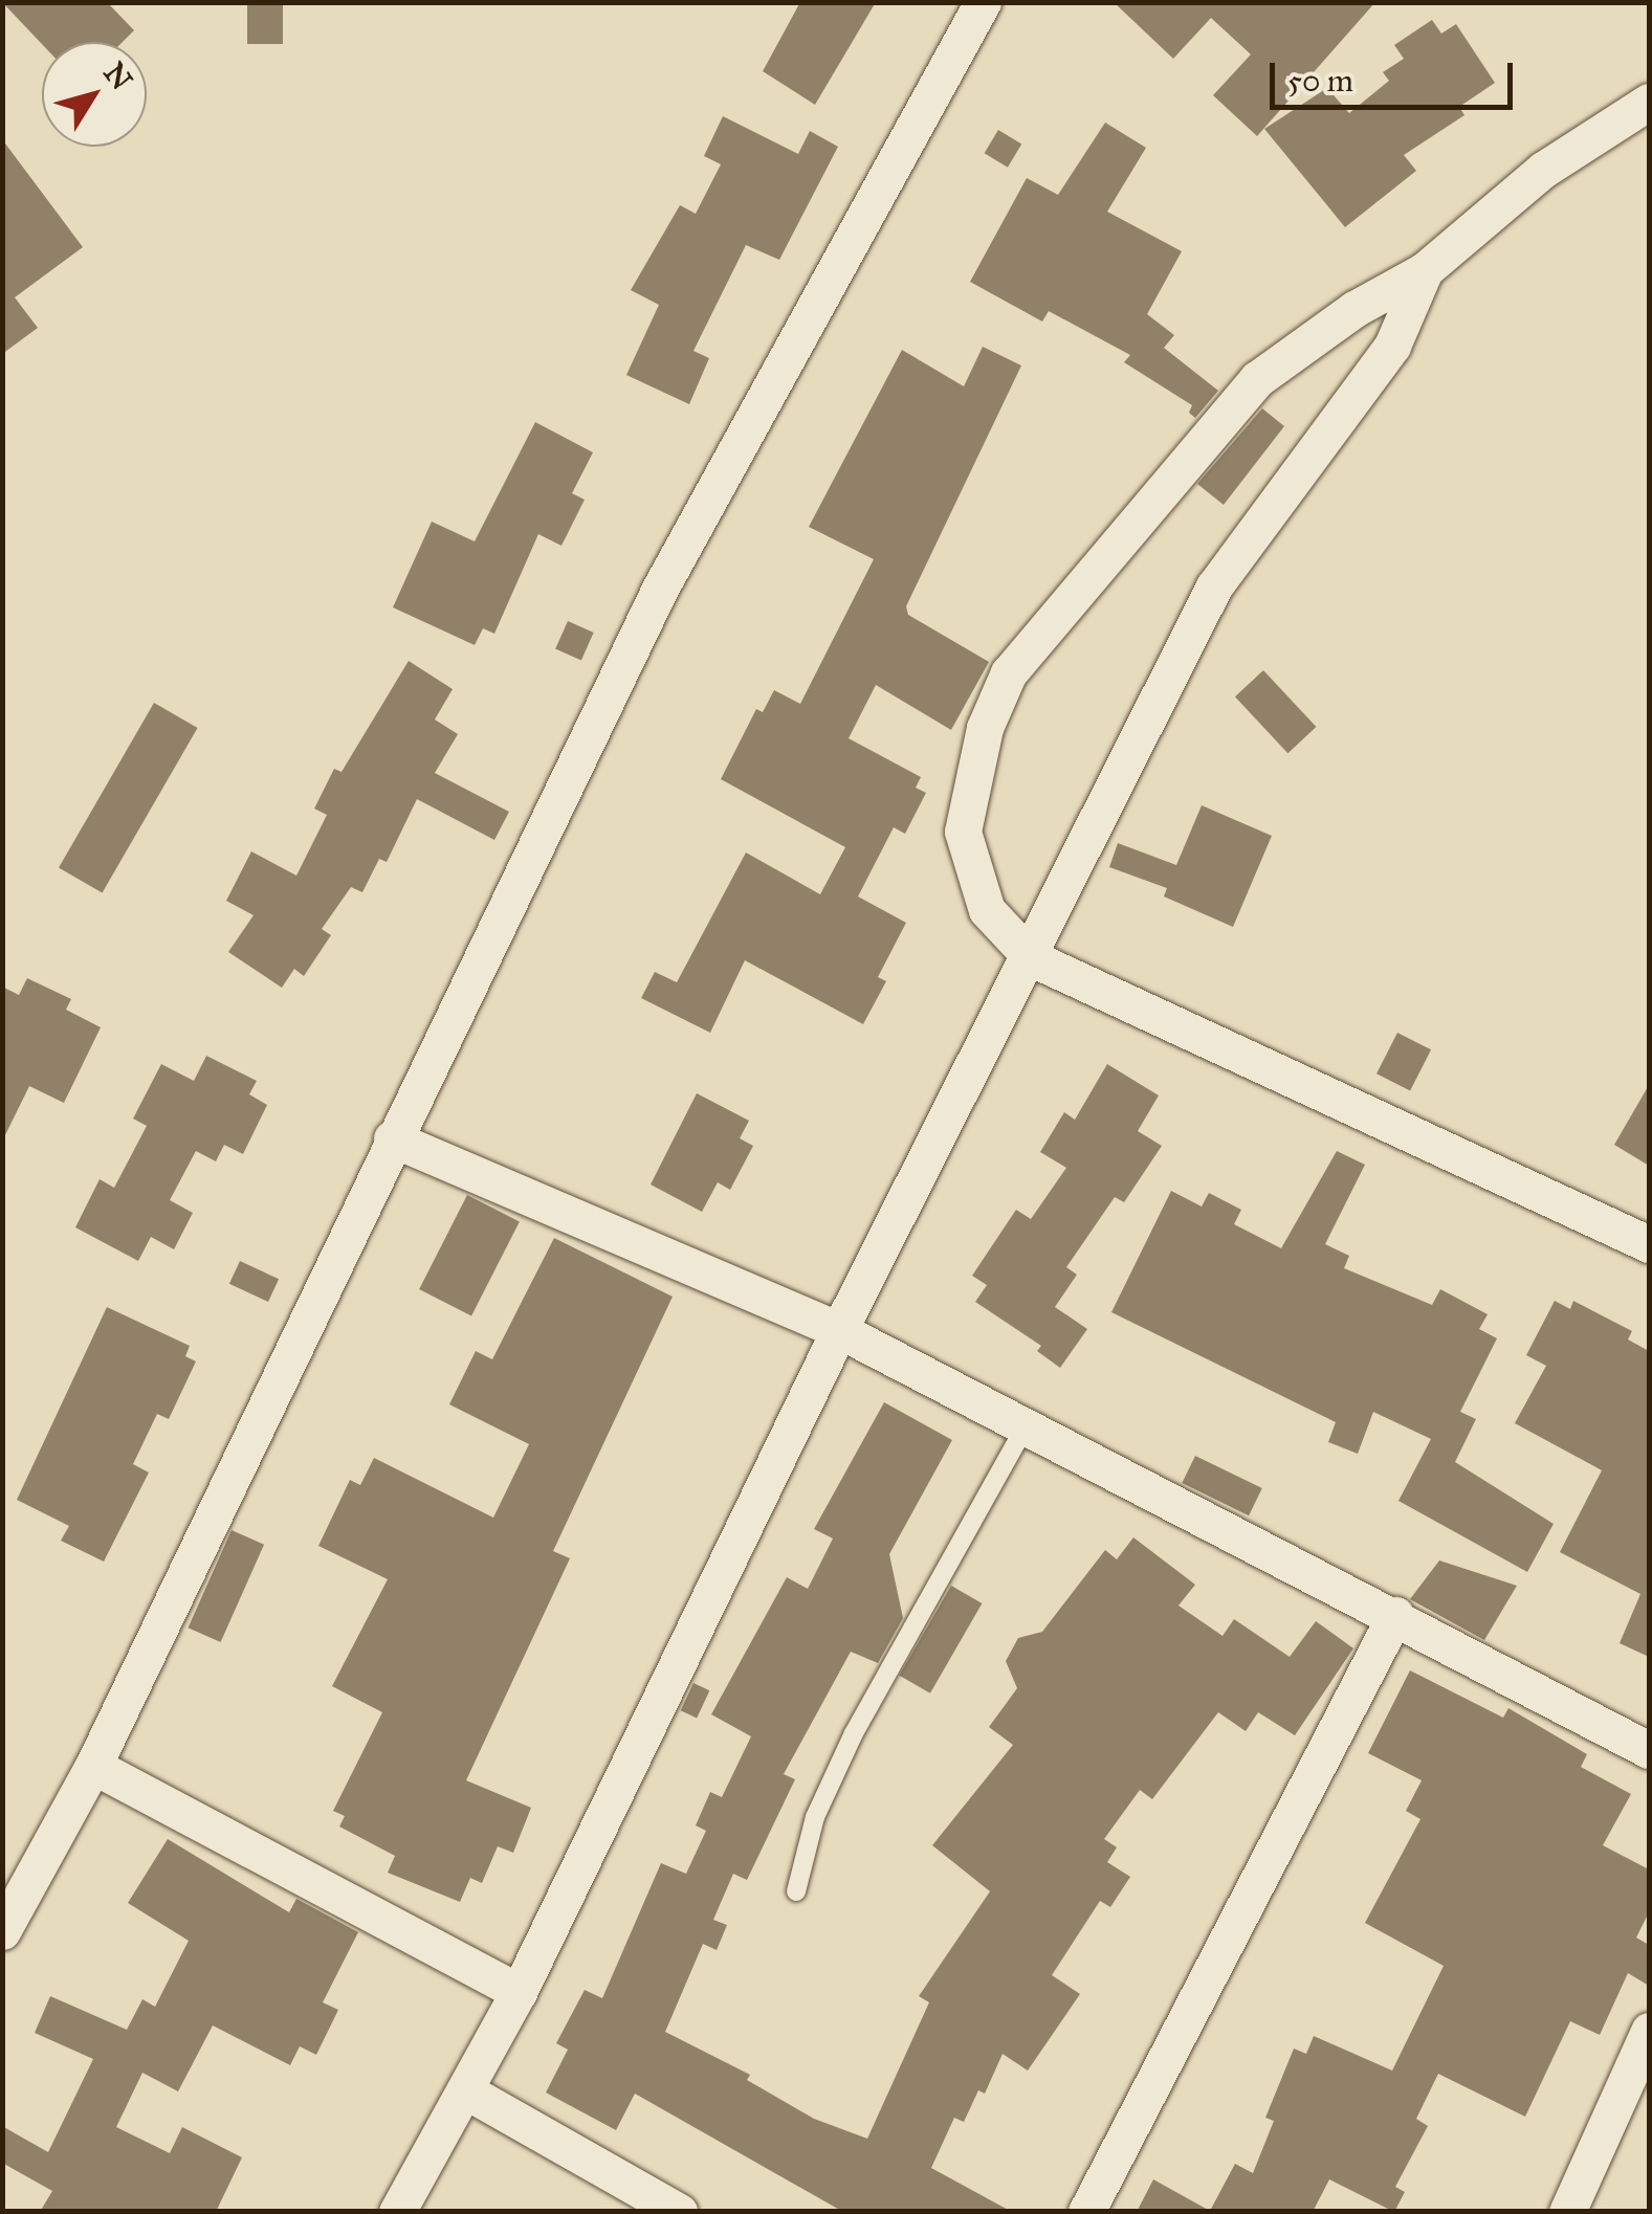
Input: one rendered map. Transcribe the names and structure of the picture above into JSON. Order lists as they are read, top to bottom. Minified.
{"scale_bar":"50 m","north":"top right"}
